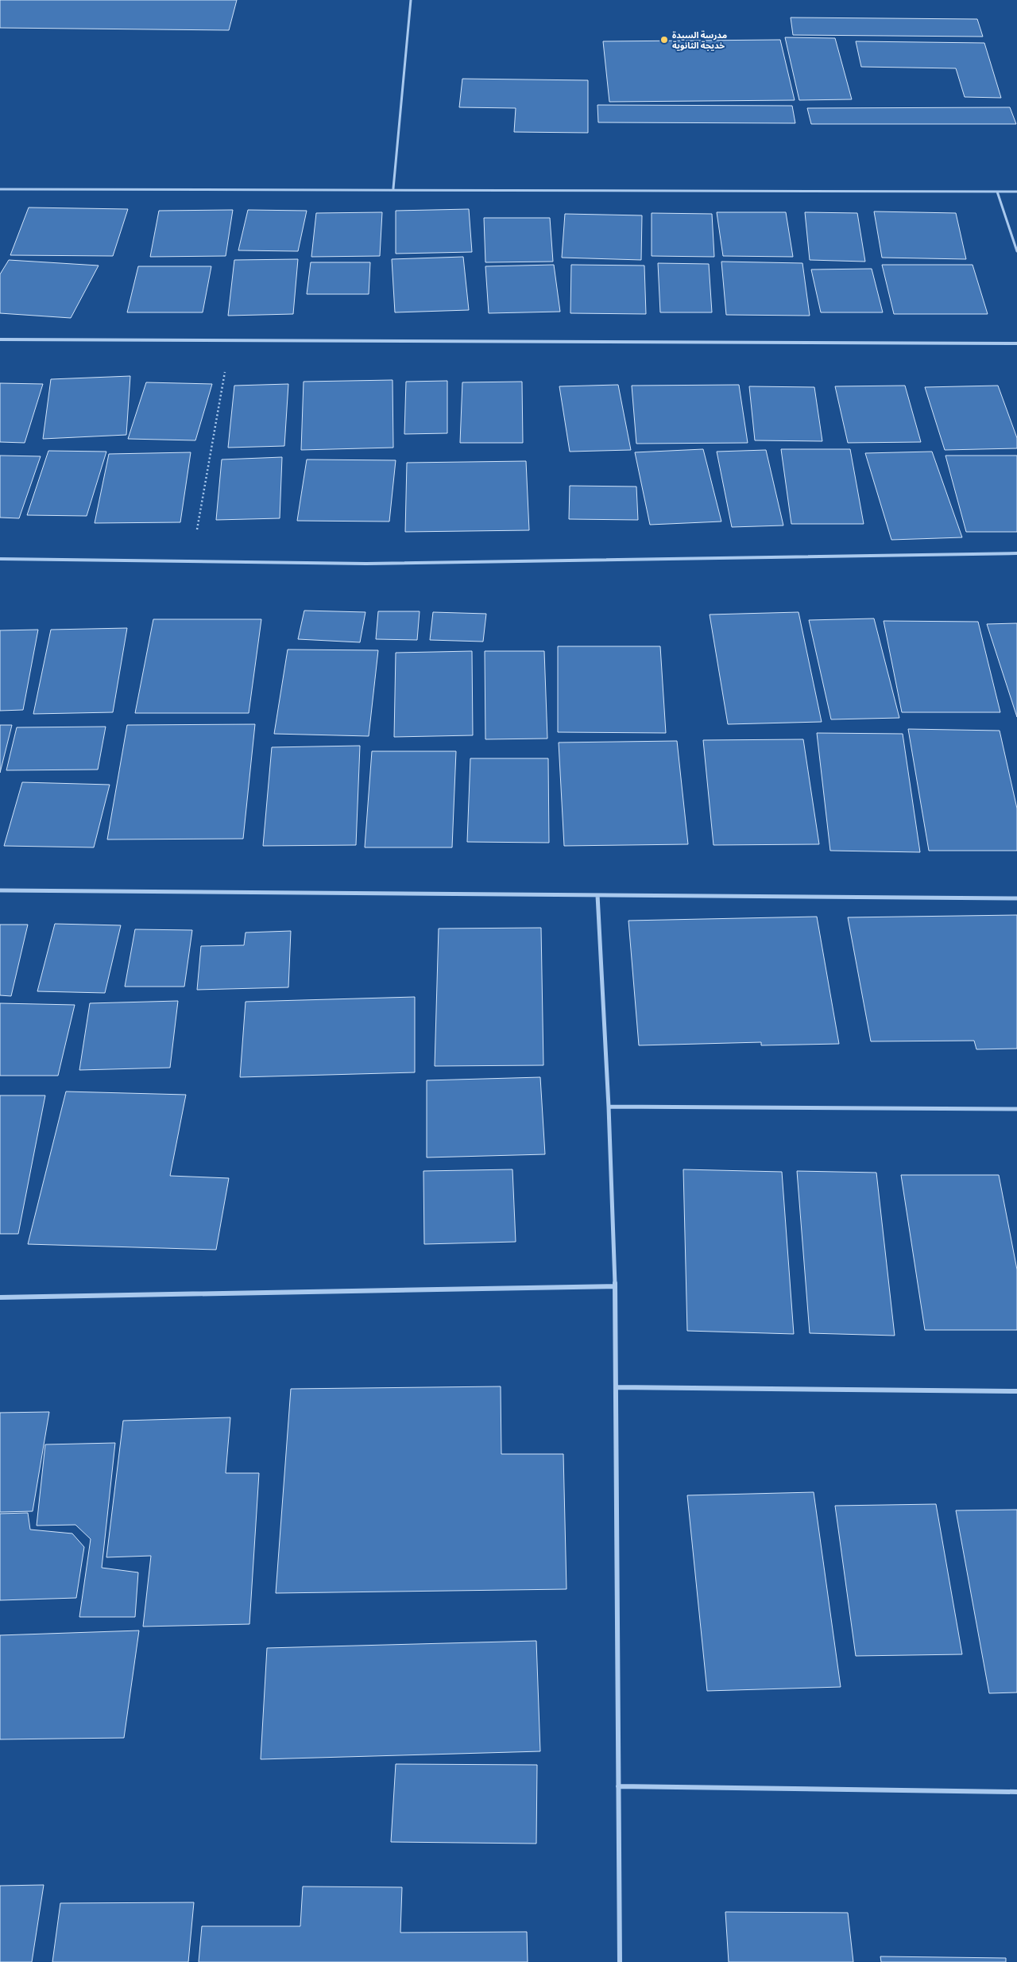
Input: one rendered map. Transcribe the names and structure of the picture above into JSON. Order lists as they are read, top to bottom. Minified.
{"places":["مدرسة السيدة خديجة الثانوية"]}
